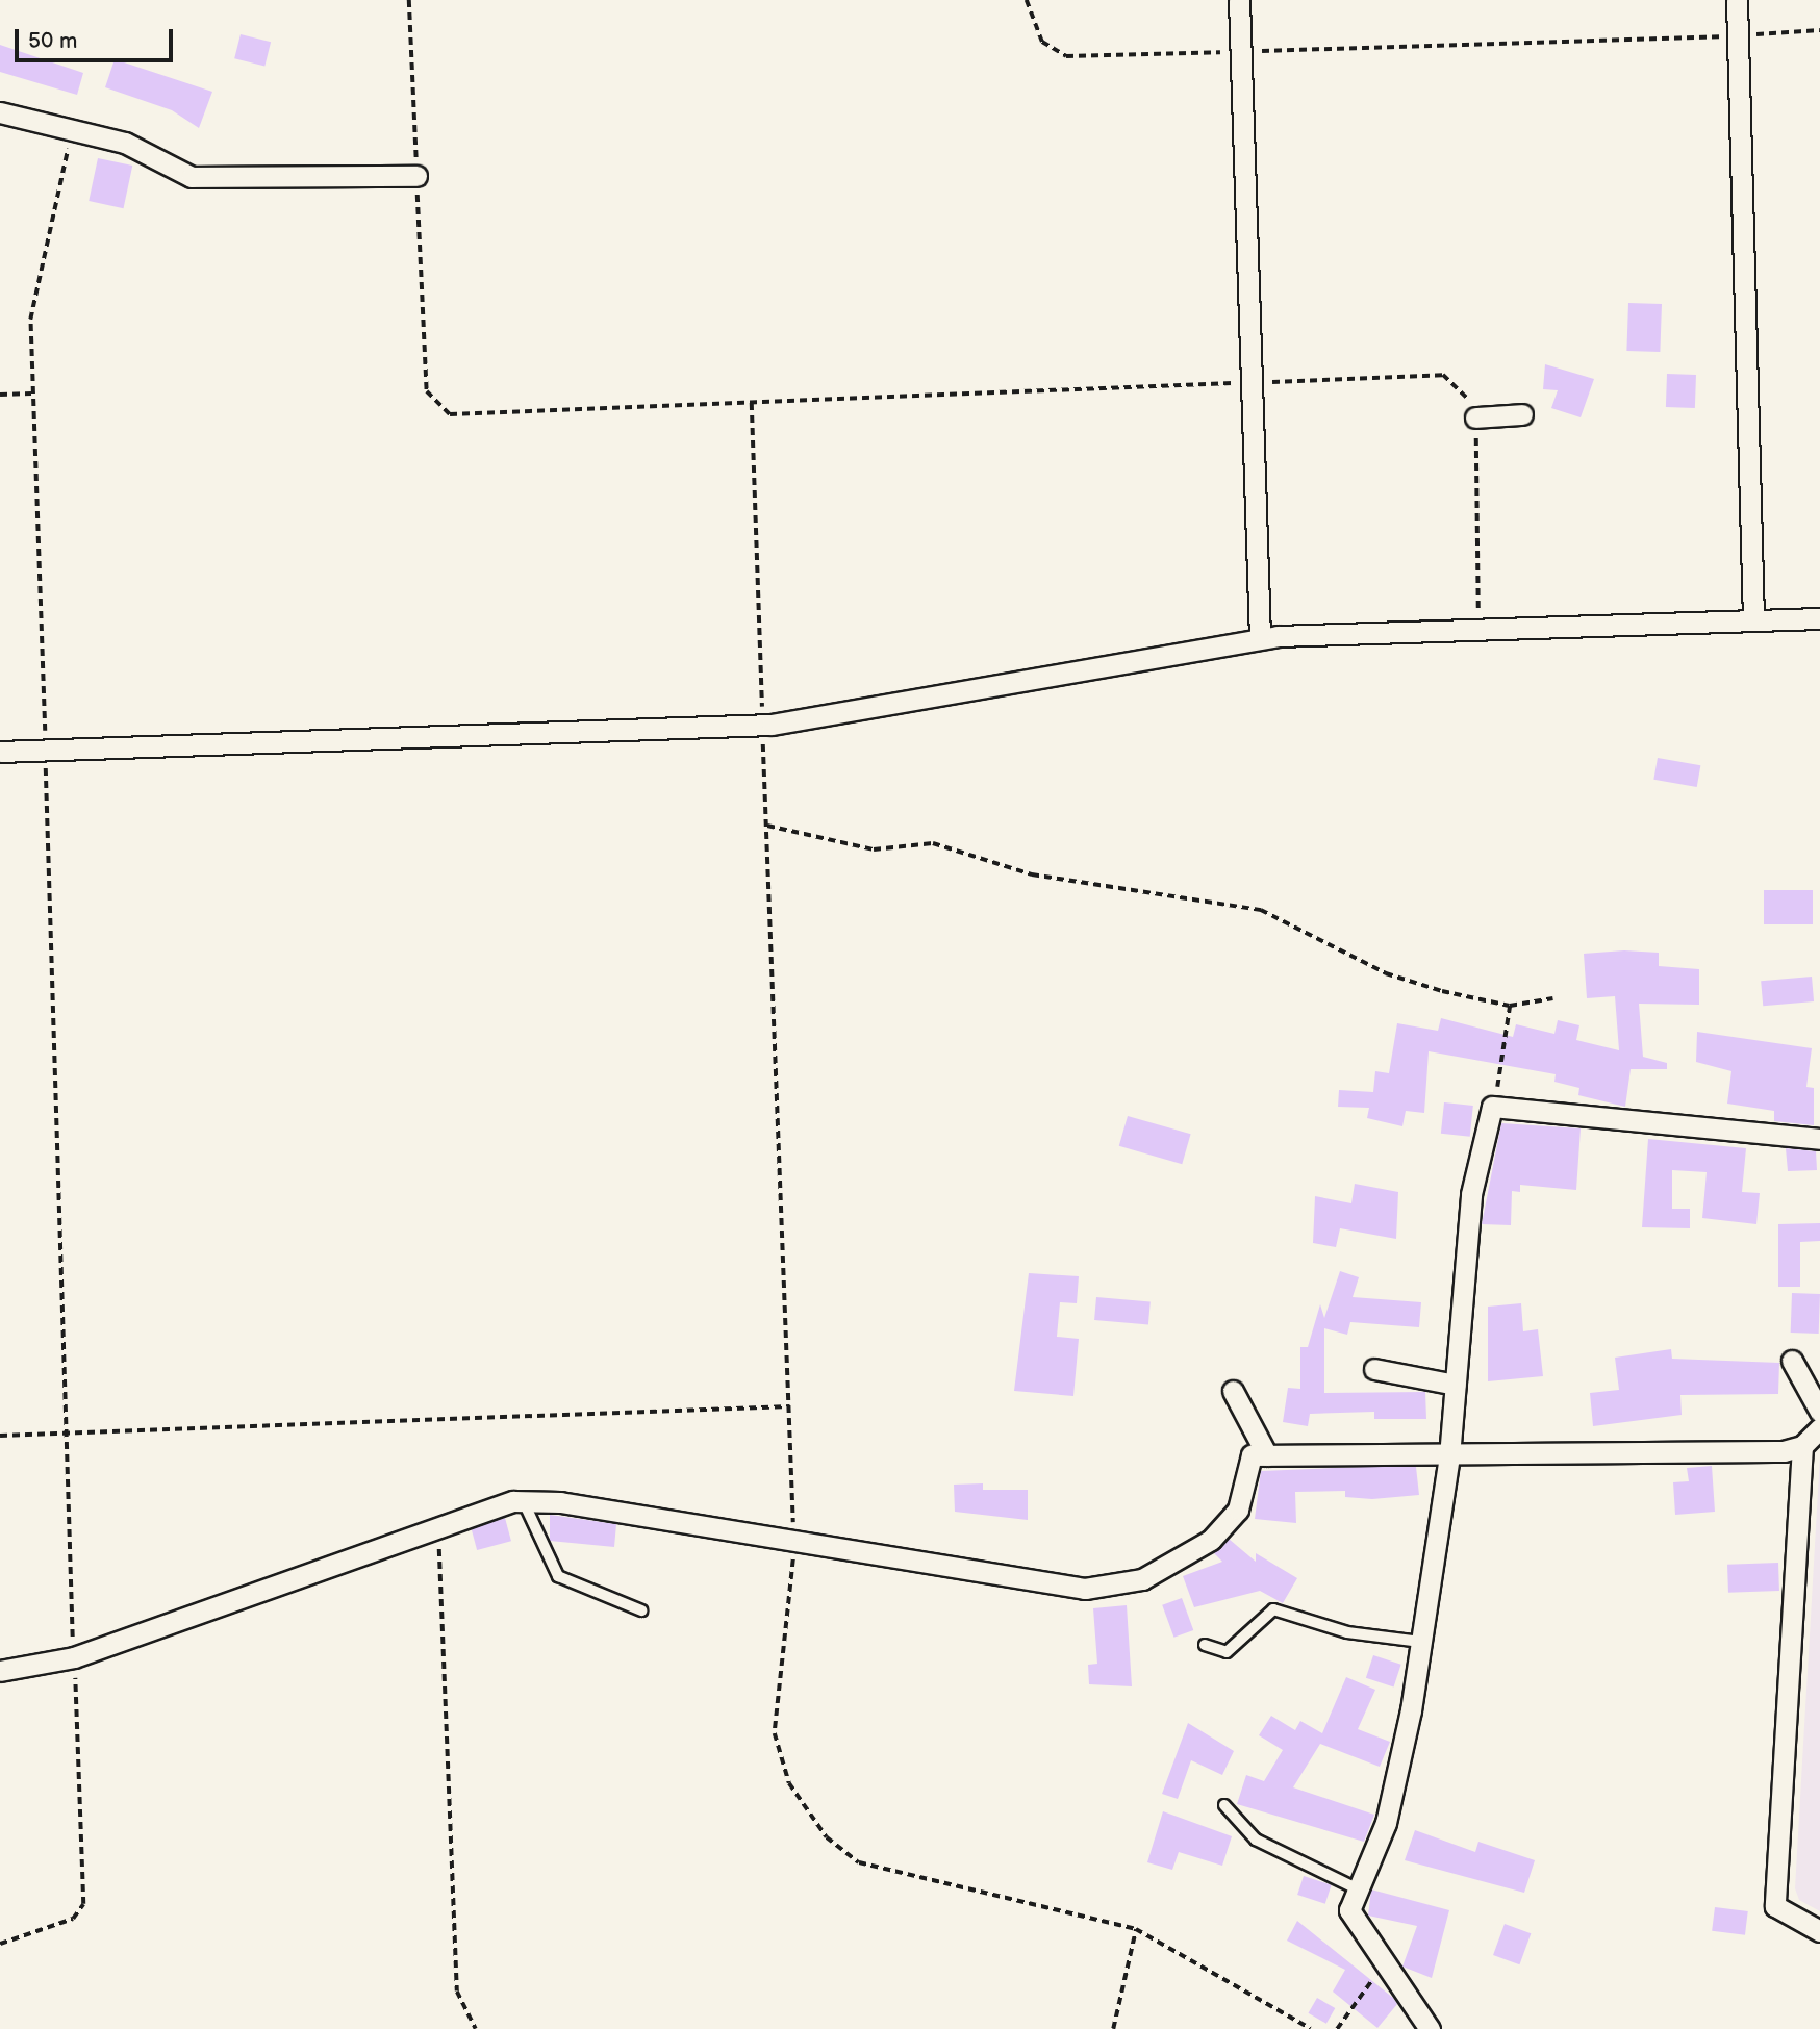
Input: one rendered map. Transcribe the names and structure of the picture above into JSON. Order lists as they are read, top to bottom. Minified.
{"scale_bar":"50 m"}
